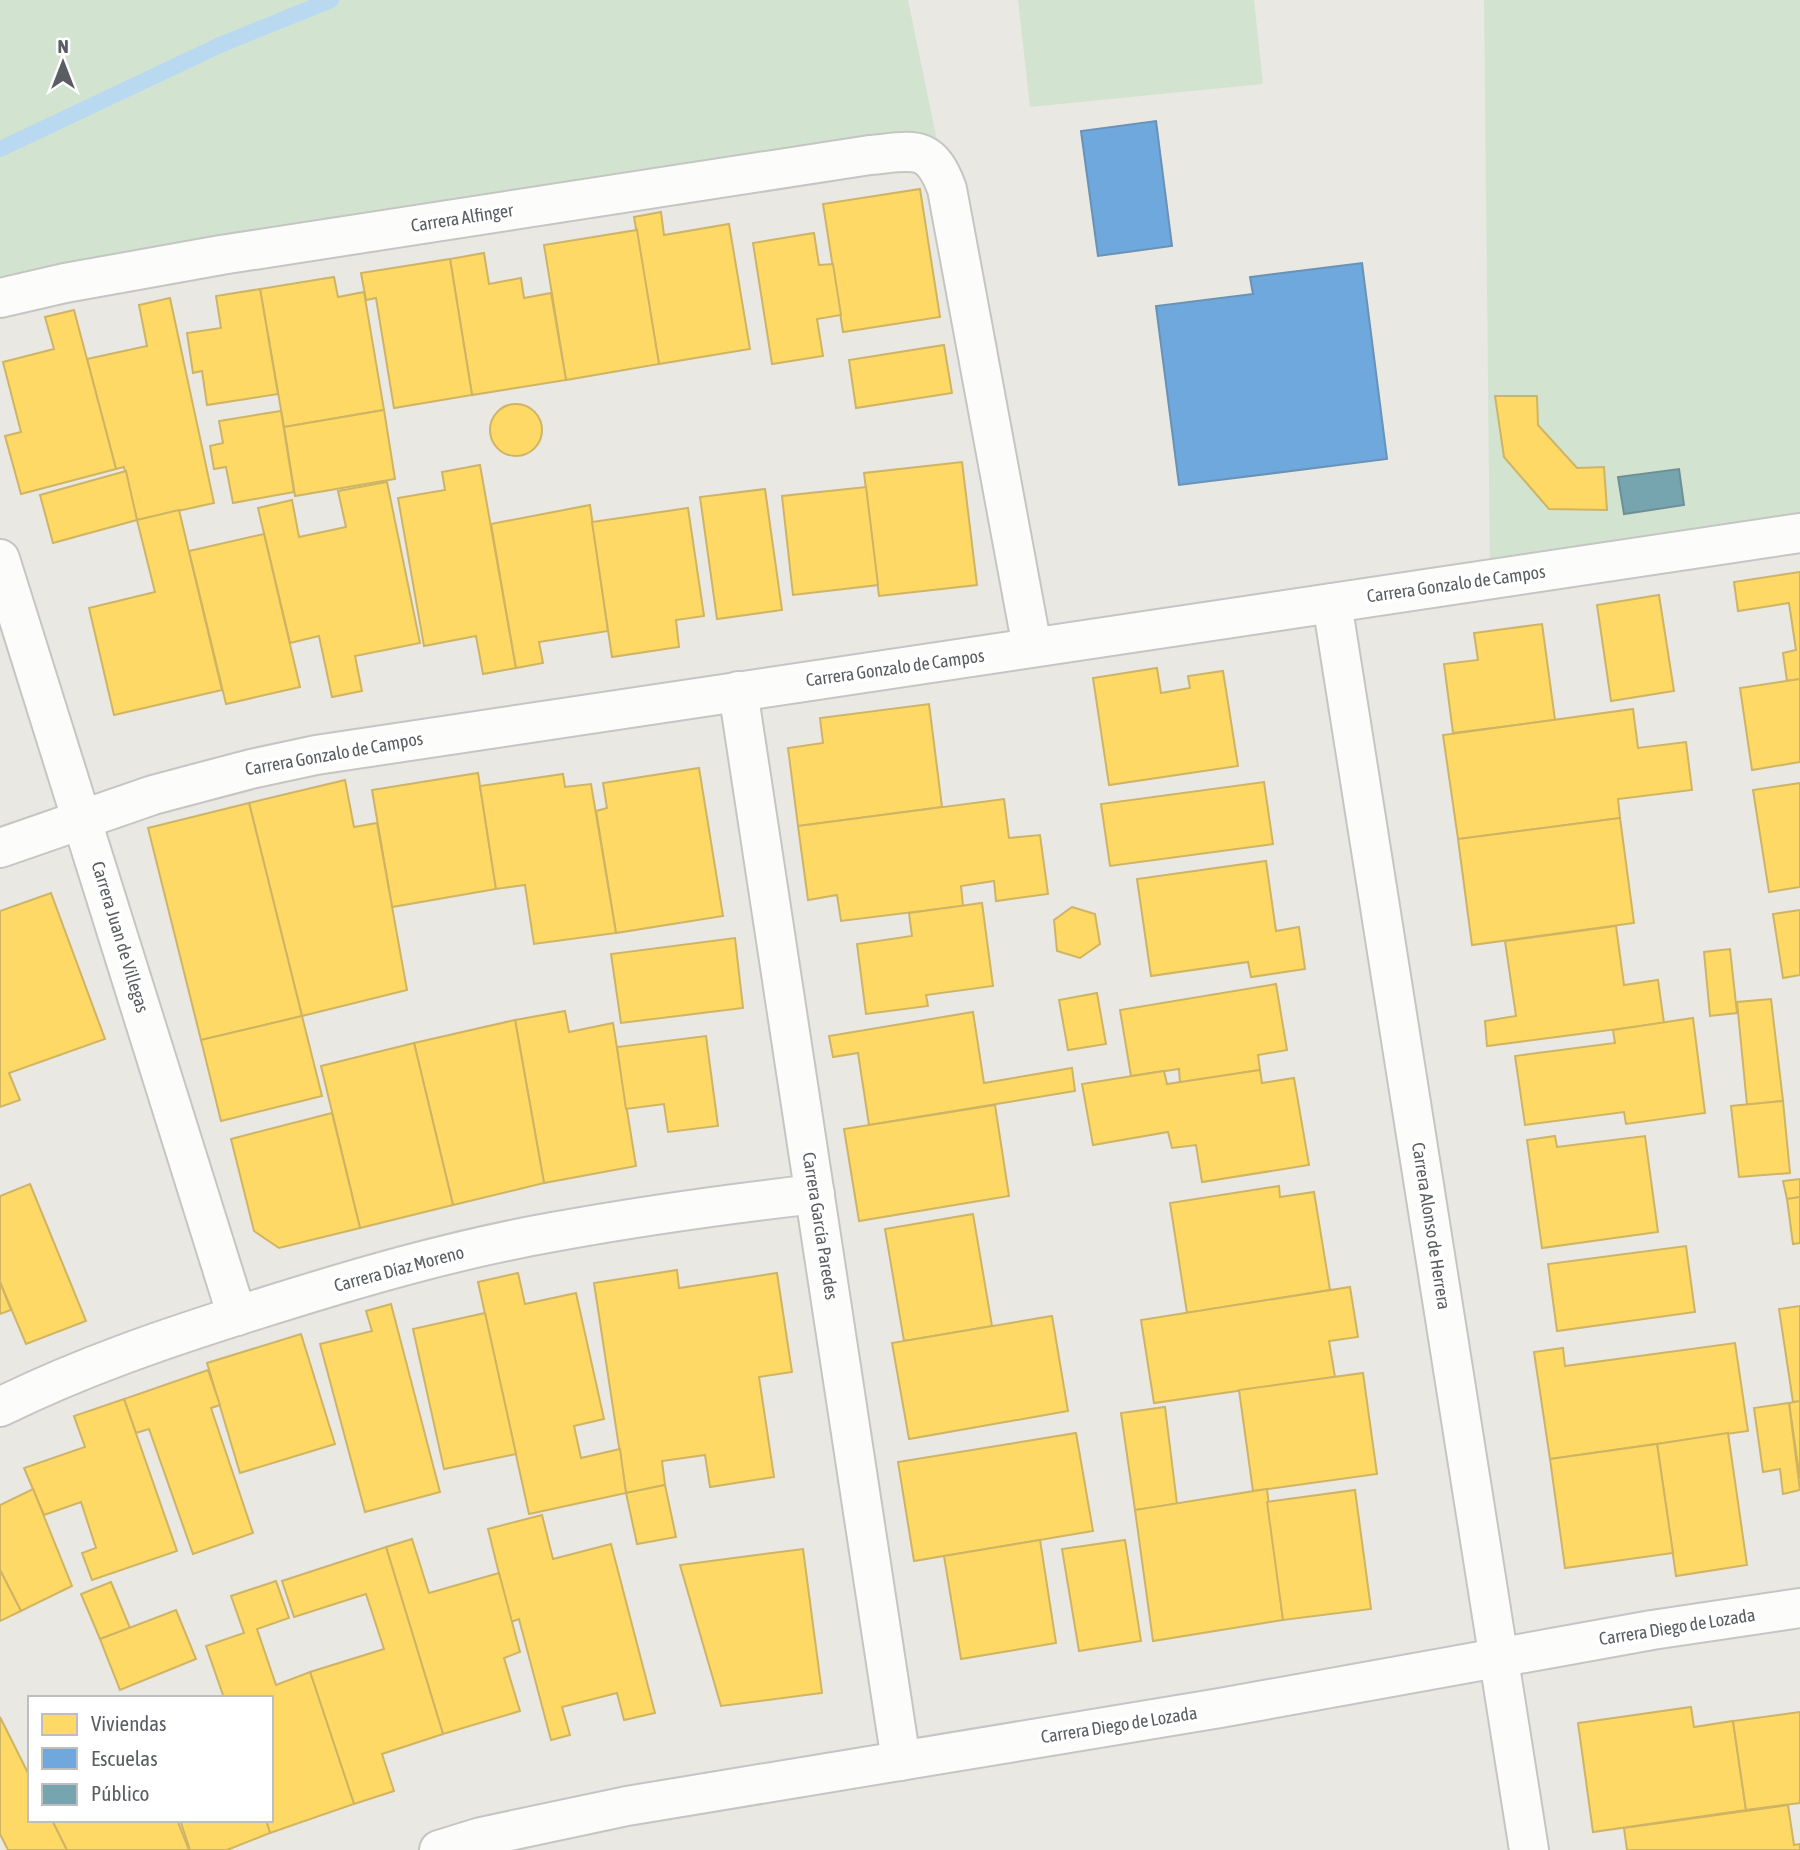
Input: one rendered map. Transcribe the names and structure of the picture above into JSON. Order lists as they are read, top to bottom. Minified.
{"streets":{"street":["Carrera Alfinger","Carrera Gonzalo de Campos","Carrera Juan de Villegas","Carrera García Paredes","Carrera Alonso de Herrera","Carrera Díaz Moreno","Carrera Diego de Lozada"]},"crossings":[["Carrera Alfinger","Carrera Gonzalo de Campos"],["Carrera Gonzalo de Campos","Carrera Juan de Villegas"],["Carrera Gonzalo de Campos","Carrera García Paredes"],["Carrera Gonzalo de Campos","Carrera Alonso de Herrera"],["Carrera Juan de Villegas","Carrera Díaz Moreno"],["Carrera García Paredes","Carrera Díaz Moreno"],["Carrera García Paredes","Carrera Diego de Lozada"],["Carrera Alonso de Herrera","Carrera Diego de Lozada"]],"legend":["Viviendas","Escuelas","Público"],"north":"top"}
